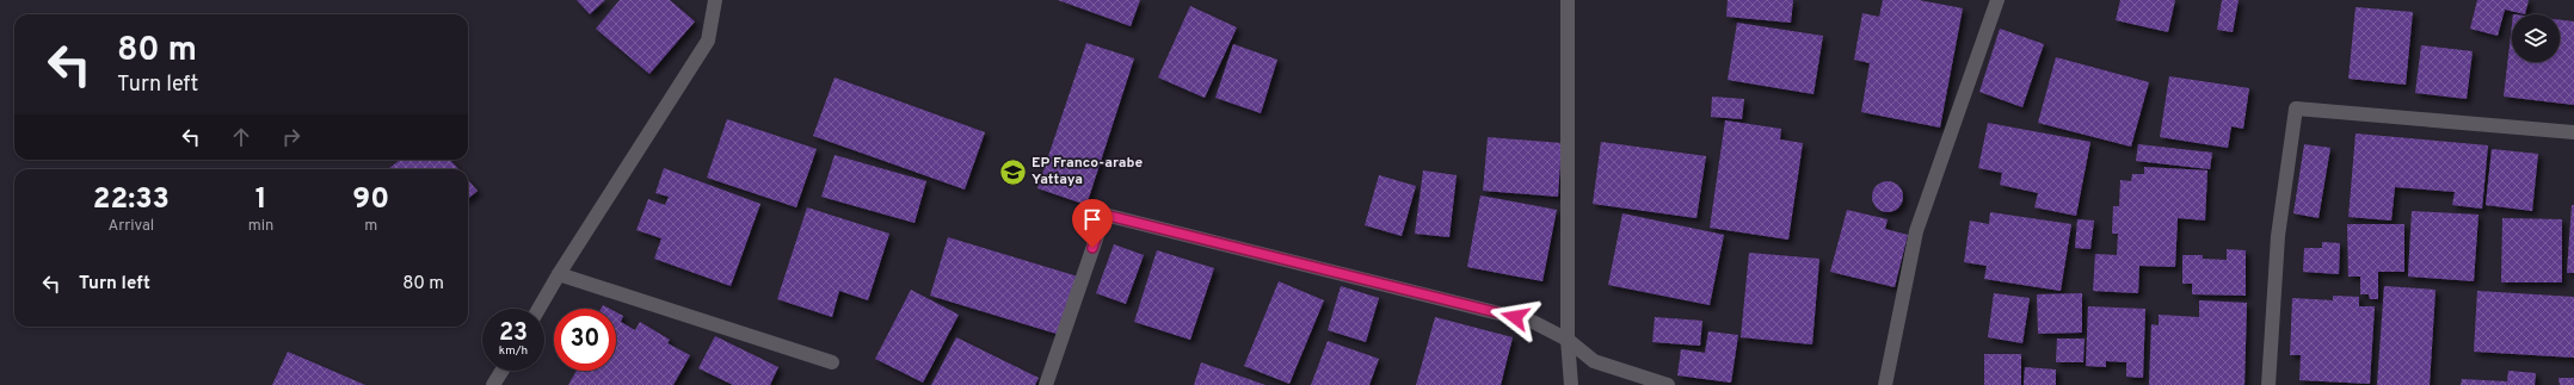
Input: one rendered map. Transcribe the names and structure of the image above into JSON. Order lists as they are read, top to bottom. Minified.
{"places":{"school or university":["EP Franco-arabe Yattaya"]},"page":{"turn":["80 m","Turn left"],"eta":["22:33","Arrival","1","min","90","m"],"list":[{"name":"Turn left","value":"80 m"}],"speed":"23 km/h","limit":"30"}}
